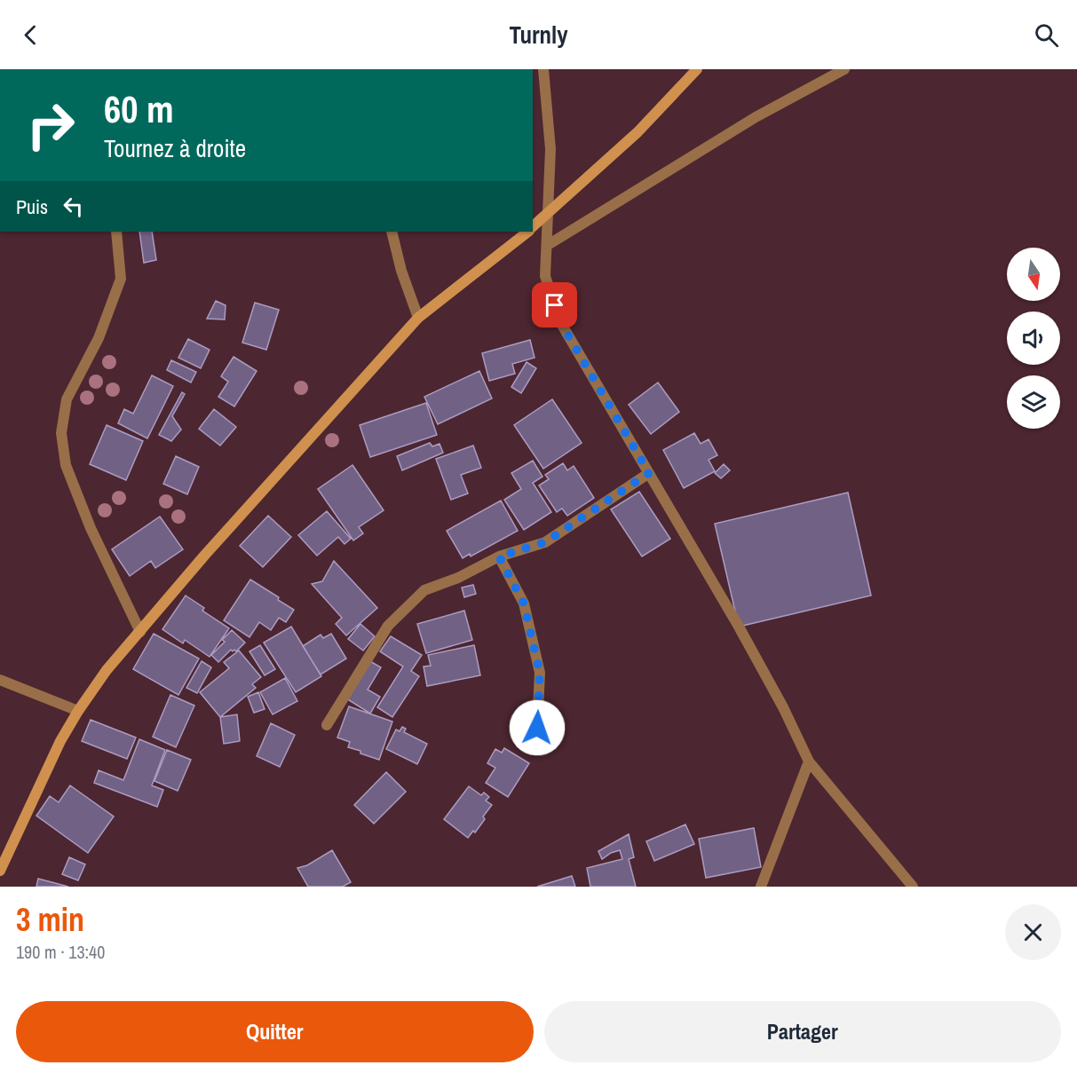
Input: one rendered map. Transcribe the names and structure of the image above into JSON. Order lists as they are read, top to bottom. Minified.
{"north":"bottom","page":{"header":"Turnly","turn":["60 m","Tournez à droite"],"then":"Puis","heading":["3 min","190 m · 13:40"],"buttons":["Quitter","Partager"]}}
